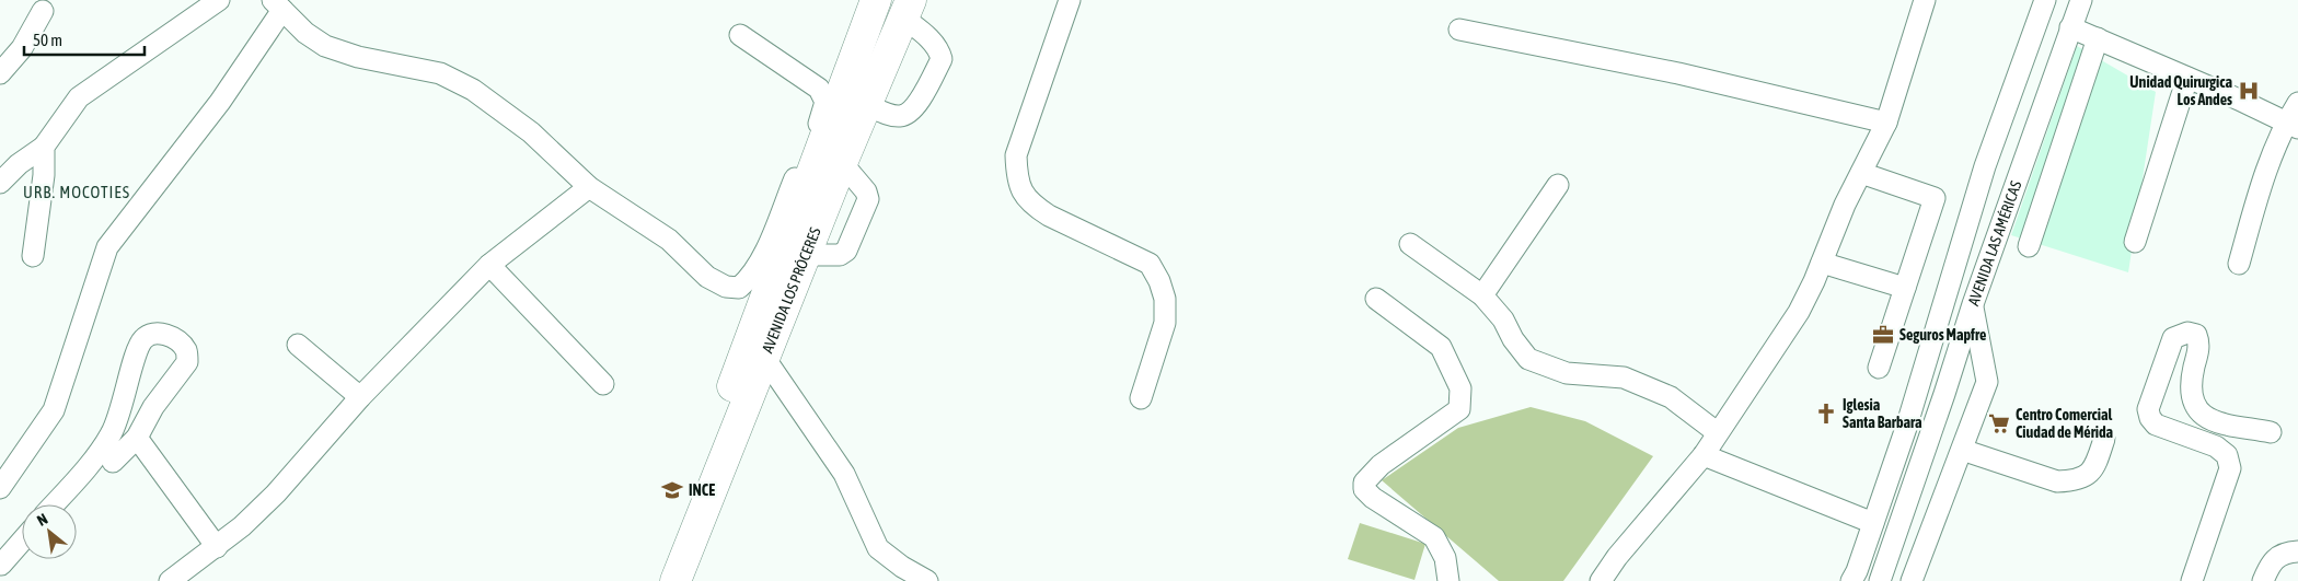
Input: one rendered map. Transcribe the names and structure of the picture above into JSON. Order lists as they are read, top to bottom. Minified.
{"streets":{"highway":["AVENIDA LOS PRÓCERES"],"street":["AVENIDA LAS AMÉRICAS"]},"districts":["URB. MOCOTIES"],"places":{"hospital":["Unidad Quirurgica Los Andes"],"office":["Seguros Mapfre"],"church":["Iglesia Santa Barbara"],"supermarket":["Centro Comercial Ciudad de Mérida"],"school or university":["INCE"]},"scale_bar":"50 m","north":"top left"}
